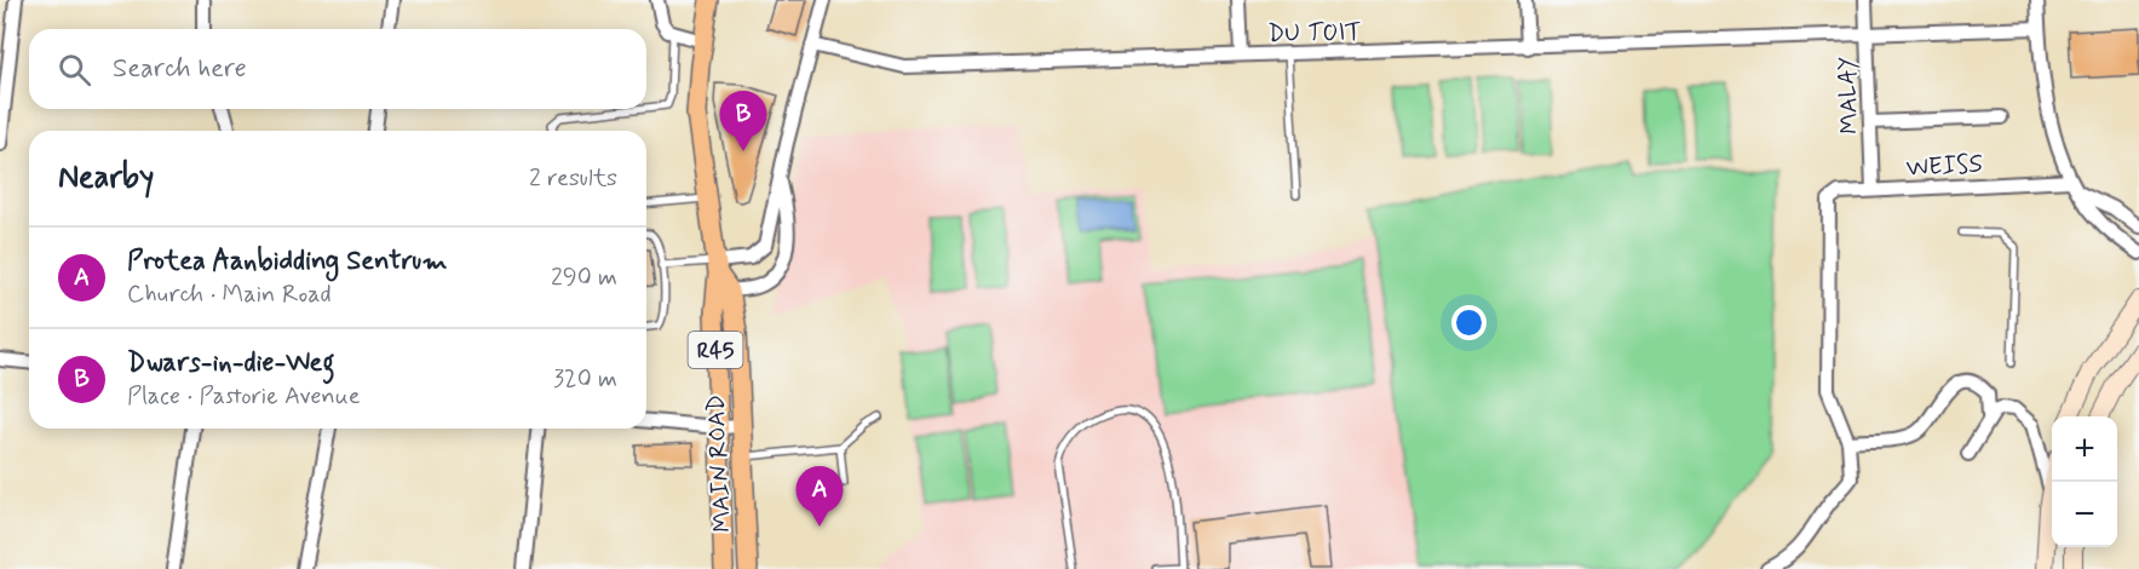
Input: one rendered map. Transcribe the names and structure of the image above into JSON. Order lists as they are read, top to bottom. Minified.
{"streets":{"main road":["R45","MAIN ROAD"],"street":["DU TOIT","MALAY","WEISS"]},"crossings":[["DU TOIT","MALAY"],["MALAY","WEISS"]],"page":{"search":"Search here","pins":["B","A"],"heading":["Nearby","2 results"],"list":[{"mark":"A","name":"Protea Aanbidding Sentrum","note":"Church · Main Road","value":"290 m"},{"mark":"B","name":"Dwars-in-die-Weg","note":"Place · Pastorie Avenue","value":"320 m"}],"map_buttons":["+","−"]}}
